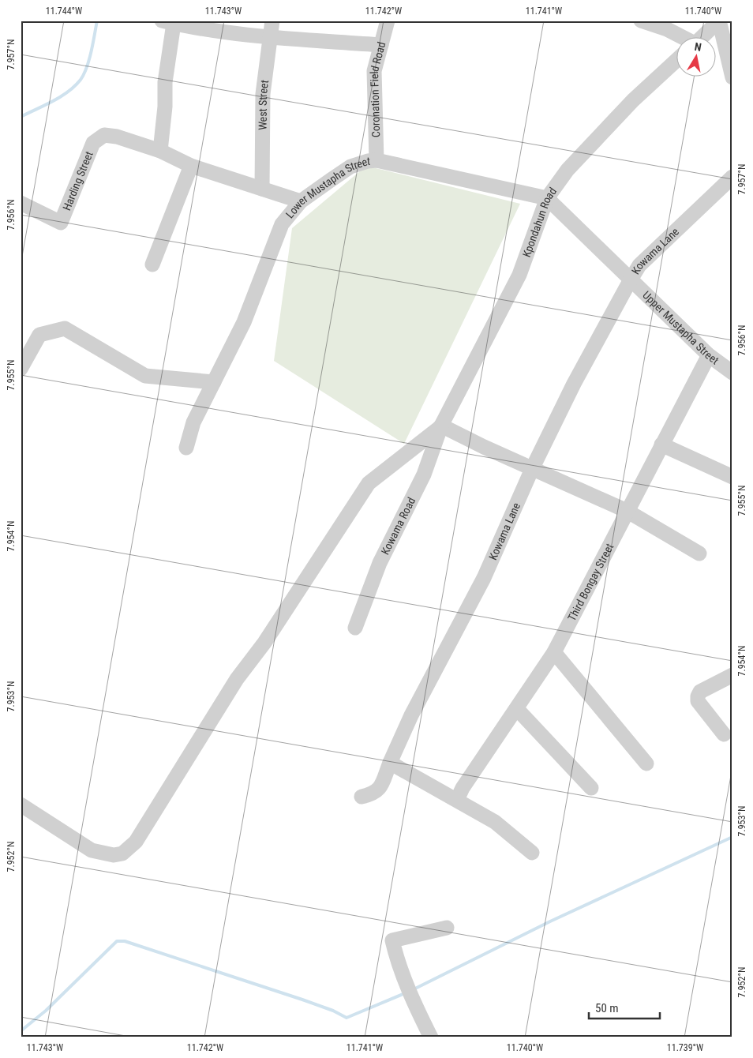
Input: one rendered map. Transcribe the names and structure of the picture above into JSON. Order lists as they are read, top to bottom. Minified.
{"streets":{"street":["Coronation Field Road","West Street","Harding Street","Lower Mustapha Street","Kpondahun Road","Kowama Lane","Upper Mustapha Street","Kowama Road","Third Bongay Street"]},"crossings":[["Coronation Field Road","Lower Mustapha Street"],["West Street","Harding Street"],["Harding Street","Lower Mustapha Street"],["Lower Mustapha Street","Kpondahun Road"],["Lower Mustapha Street","Upper Mustapha Street"],["Kpondahun Road","Upper Mustapha Street"],["Kpondahun Road","Kowama Road"],["Kowama Lane","Upper Mustapha Street"],["Upper Mustapha Street","Third Bongay Street"]],"scale_bar":"50 m","north":"top","coordinates":["11.744°W","11.743°W","11.742°W","11.741°W","11.740°W","7.957°N","7.956°N","7.955°N","7.954°N","7.953°N","7.952°N","11.739°W"]}
